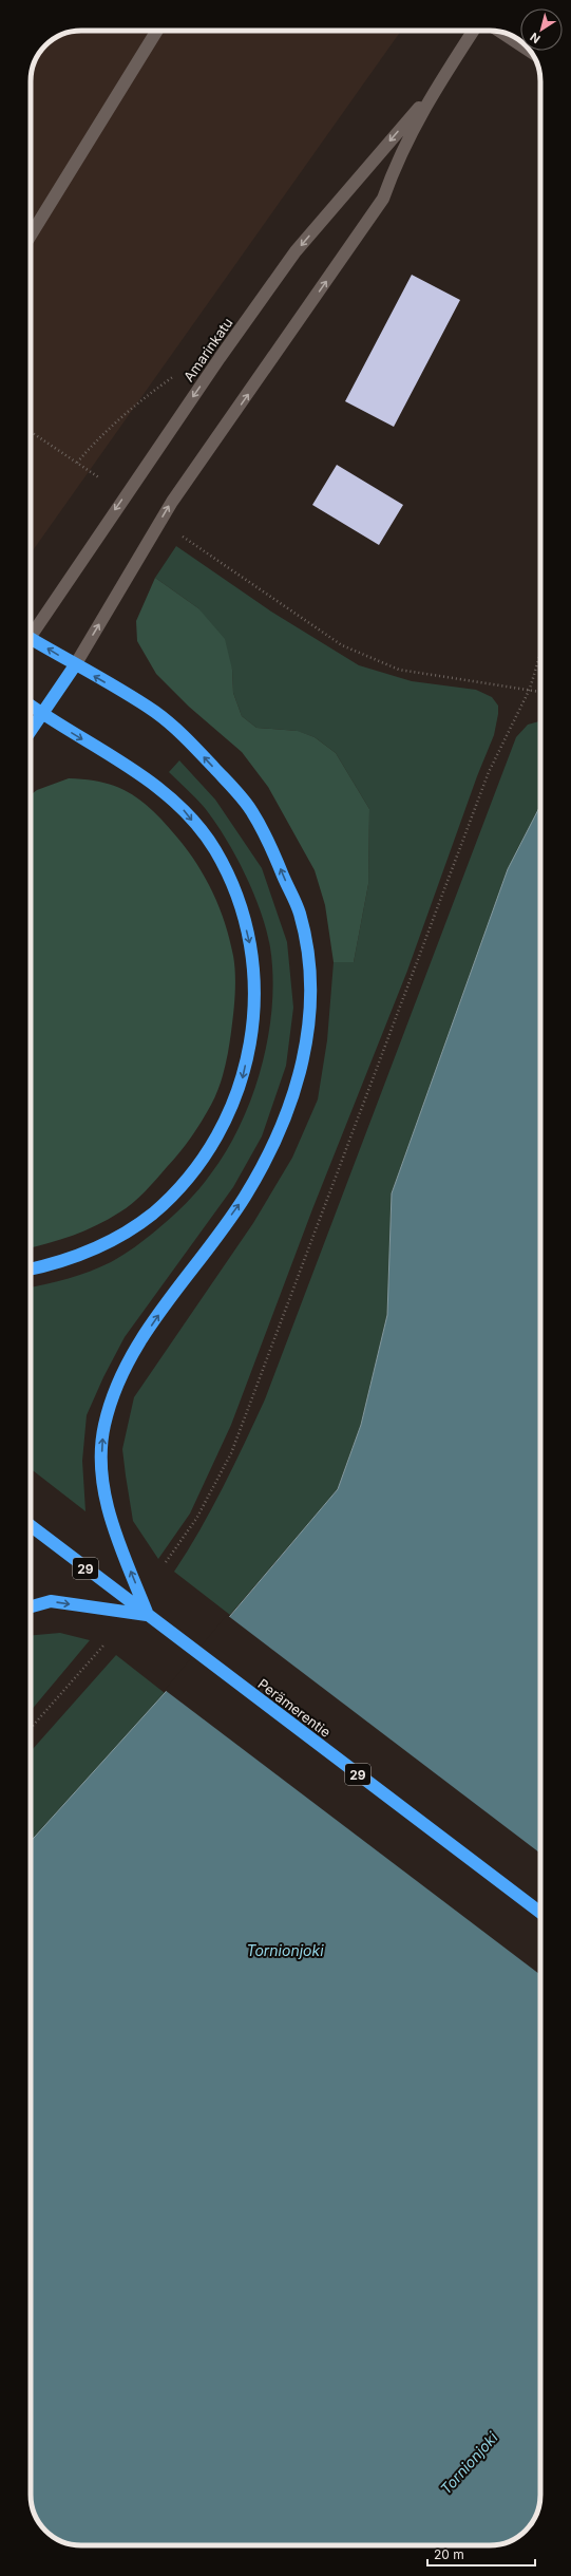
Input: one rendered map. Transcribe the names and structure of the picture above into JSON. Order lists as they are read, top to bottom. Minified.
{"streets":{"highway":["29","Perämerentie"],"street":["Amarinkatu"]},"water":["Tornionjoki"],"scale_bar":"20 m","north":"bottom left"}
